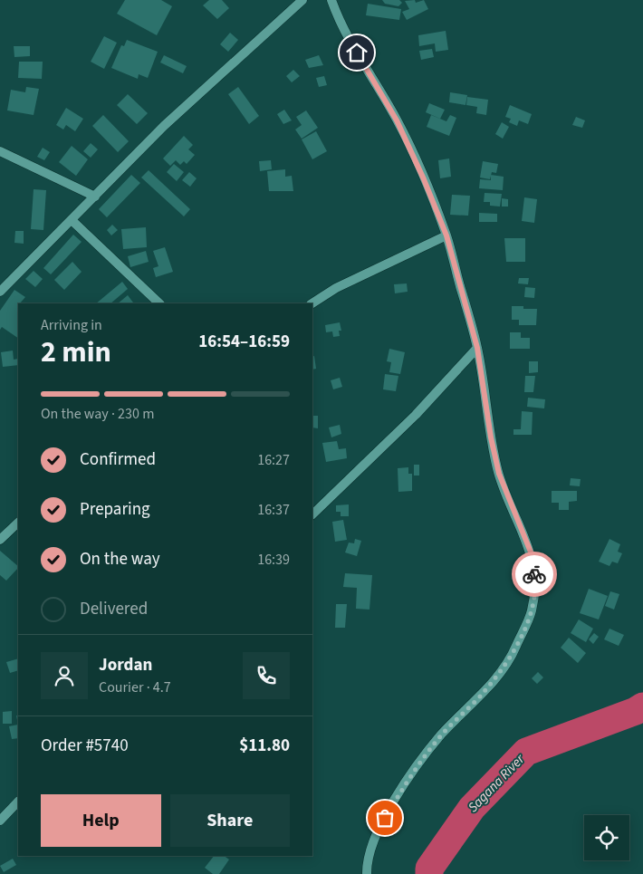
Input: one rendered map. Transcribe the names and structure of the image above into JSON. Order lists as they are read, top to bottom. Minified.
{"water":["Sagana River"],"page":{"heading":["2 min","Arriving in","16:54–16:59"],"panel":["Jordan","Courier · 4.7","Order #5740","$11.80"],"bar":"On the way · 230 m","list":[["Confirmed","16:27"],["Preparing","16:37"],["On the way","16:39"],"Delivered"],"buttons":["Help","Share"]}}
